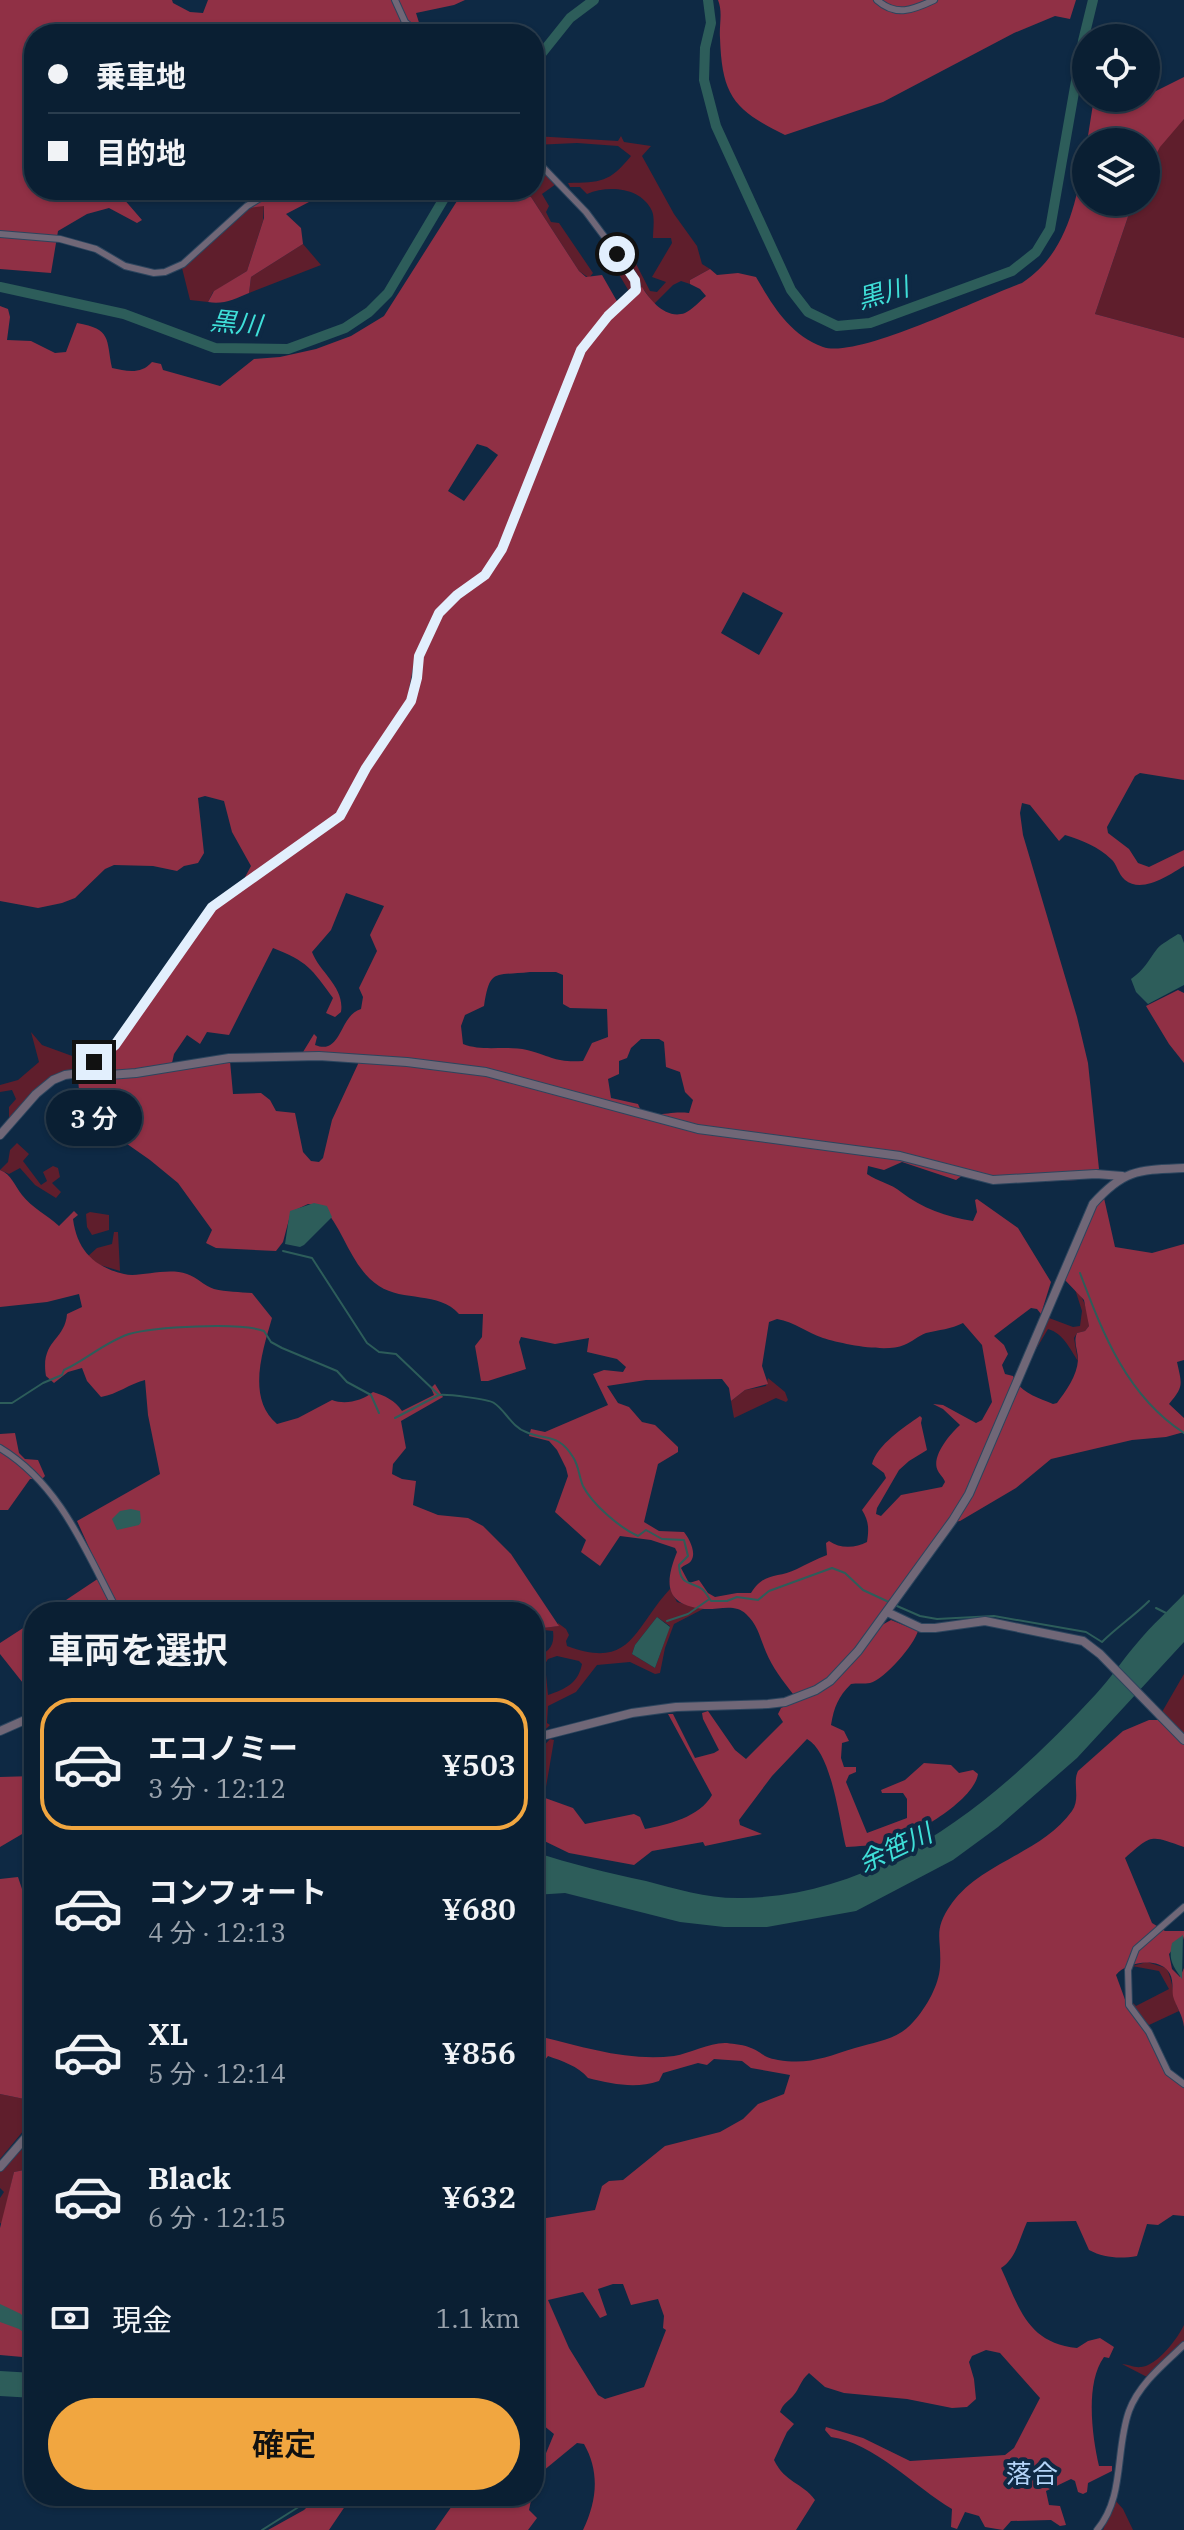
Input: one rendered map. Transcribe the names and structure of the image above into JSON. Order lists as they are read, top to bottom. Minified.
{"districts":["落合"],"water":["黒川","余笹川"],"page":{"banner":["乗車地","目的地"],"bubble":"3 分","heading":"車両を選択","list":[{"name":"エコノミー","note":"3 分 · 12:12","value":"¥503"},{"name":"コンフォート","note":"4 分 · 12:13","value":"¥680"},{"name":"XL","note":"5 分 · 12:14","value":"¥856"},{"name":"Black","note":"6 分 · 12:15","value":"¥632"}],"pay":["現金","1.1 km"],"buttons":"確定"}}
